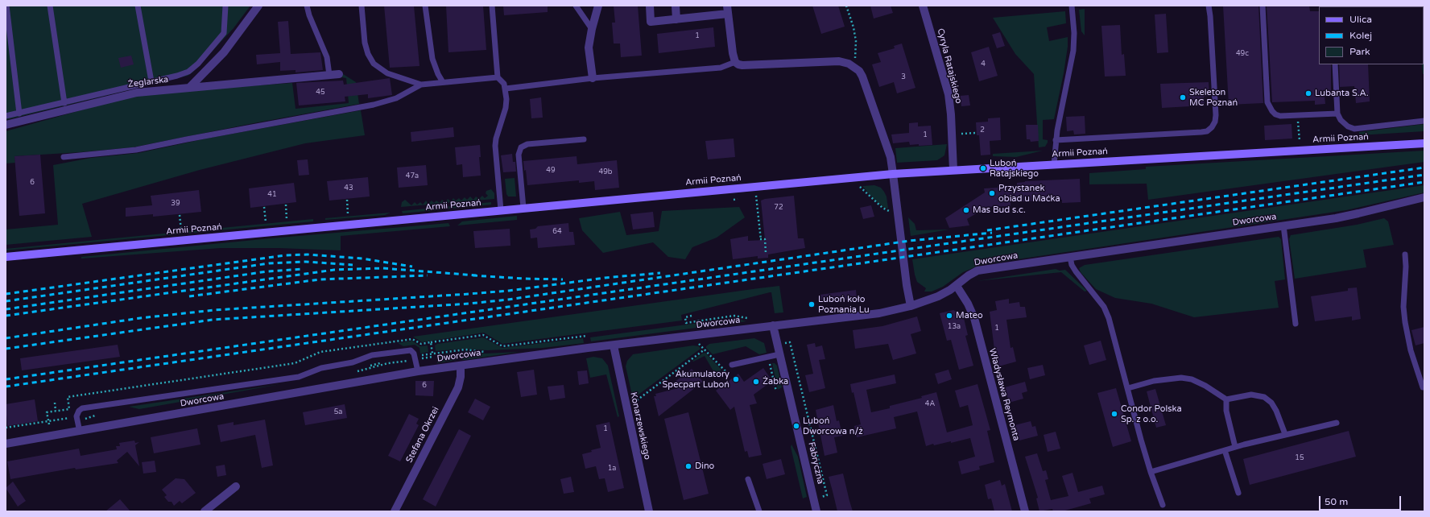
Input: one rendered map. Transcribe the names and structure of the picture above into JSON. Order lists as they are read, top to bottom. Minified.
{"streets":{"main road":["Armii Poznań"],"street":["Cyryla Ratajskiego","Żeglarska","Dworcowa","Władysława Reymonta","Konarzewskiego","Stefana Okrzei","Fabryczna"]},"crossings":[["Cyryla Ratajskiego","Armii Poznań"],["Dworcowa","Władysława Reymonta"],["Dworcowa","Konarzewskiego"],["Dworcowa","Stefana Okrzei"],["Dworcowa","Fabryczna"]],"places":["Lubanta S.A.","Skeleton MC Poznań","Luboń Ratajskiego","Przystanek obiad u Maćka","Mas Bud s.c.","Luboń koło Poznania Lu","Mateo","Akumulatory Specpart Luboń","Żabka","Condor Polska Sp. z o.o.","Luboń Dworcowa n/ż","Dino"],"house_numbers":["1","49c","4","3","45","2","1","49","49b","47a","6","43","41","39","72","64","13a","1","6","4A","5a","1","15","1a"],"legend":["Ulica","Kolej","Park"],"scale_bar":"50 m"}
